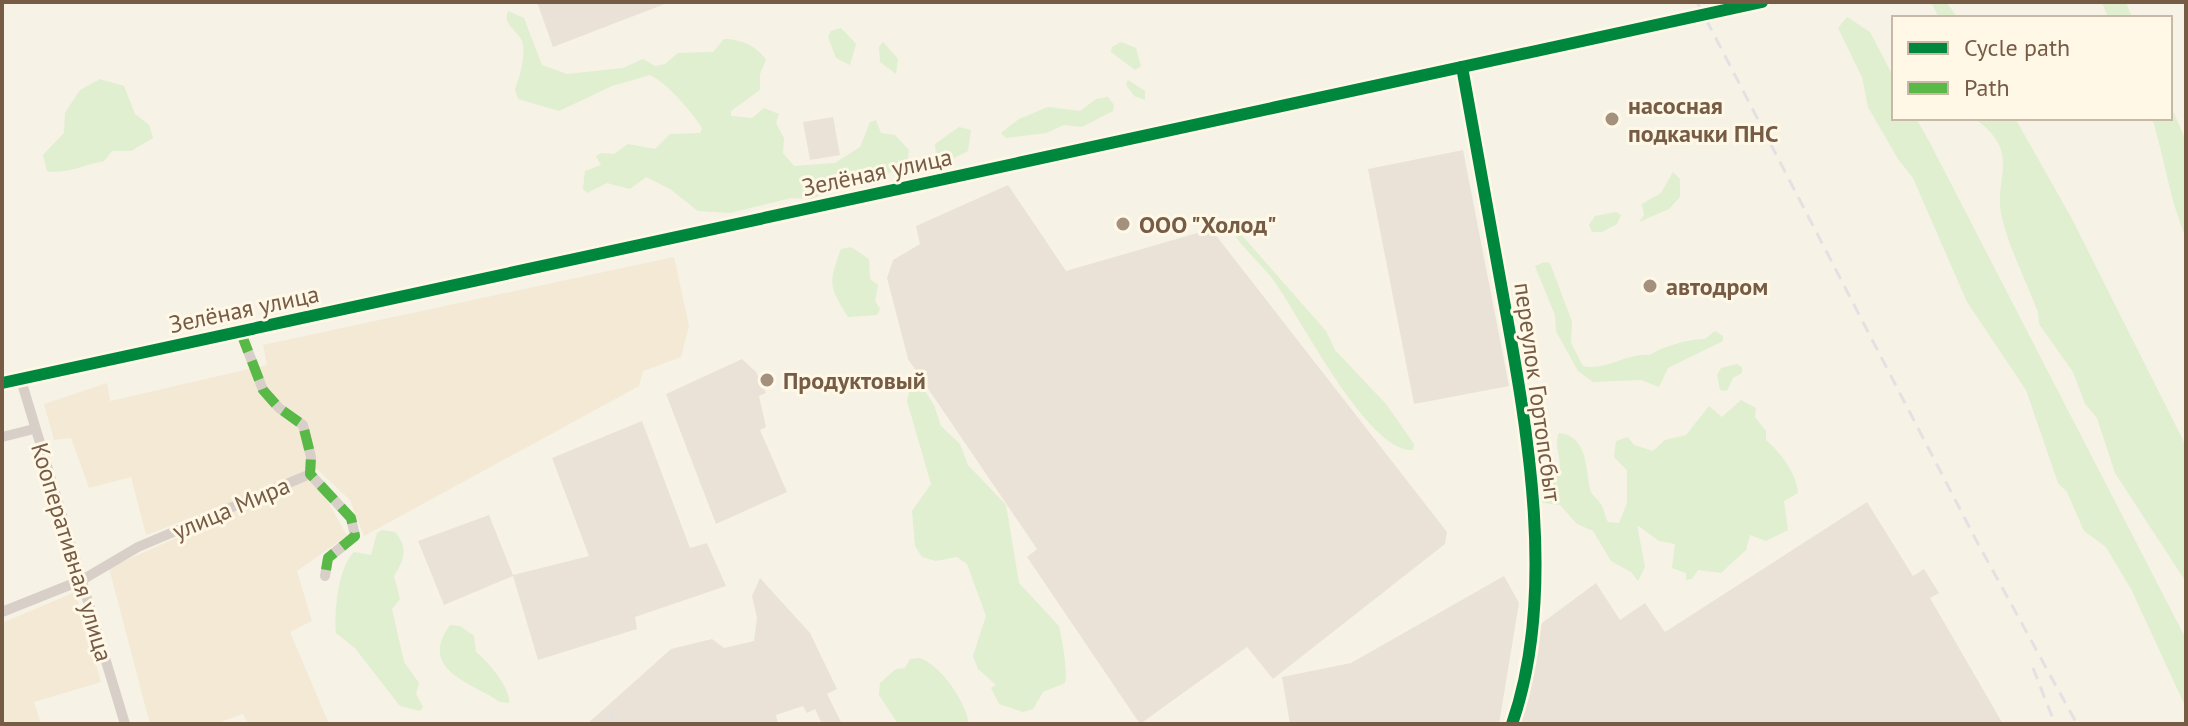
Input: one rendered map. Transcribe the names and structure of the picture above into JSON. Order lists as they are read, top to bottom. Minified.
{"streets":{"street":["Зелёная улица","переулок Гортопсбыт","улица Мира","Кооперативная улица"]},"crossings":[["Зелёная улица","переулок Гортопсбыт"],["Зелёная улица","улица Мира"],["Зелёная улица","Кооперативная улица"],["улица Мира","Кооперативная улица"]],"places":["насосная подкачки ПНС","ООО \"Холод\"","автодром","Продуктовый"],"legend":["Cycle path","Path"]}
